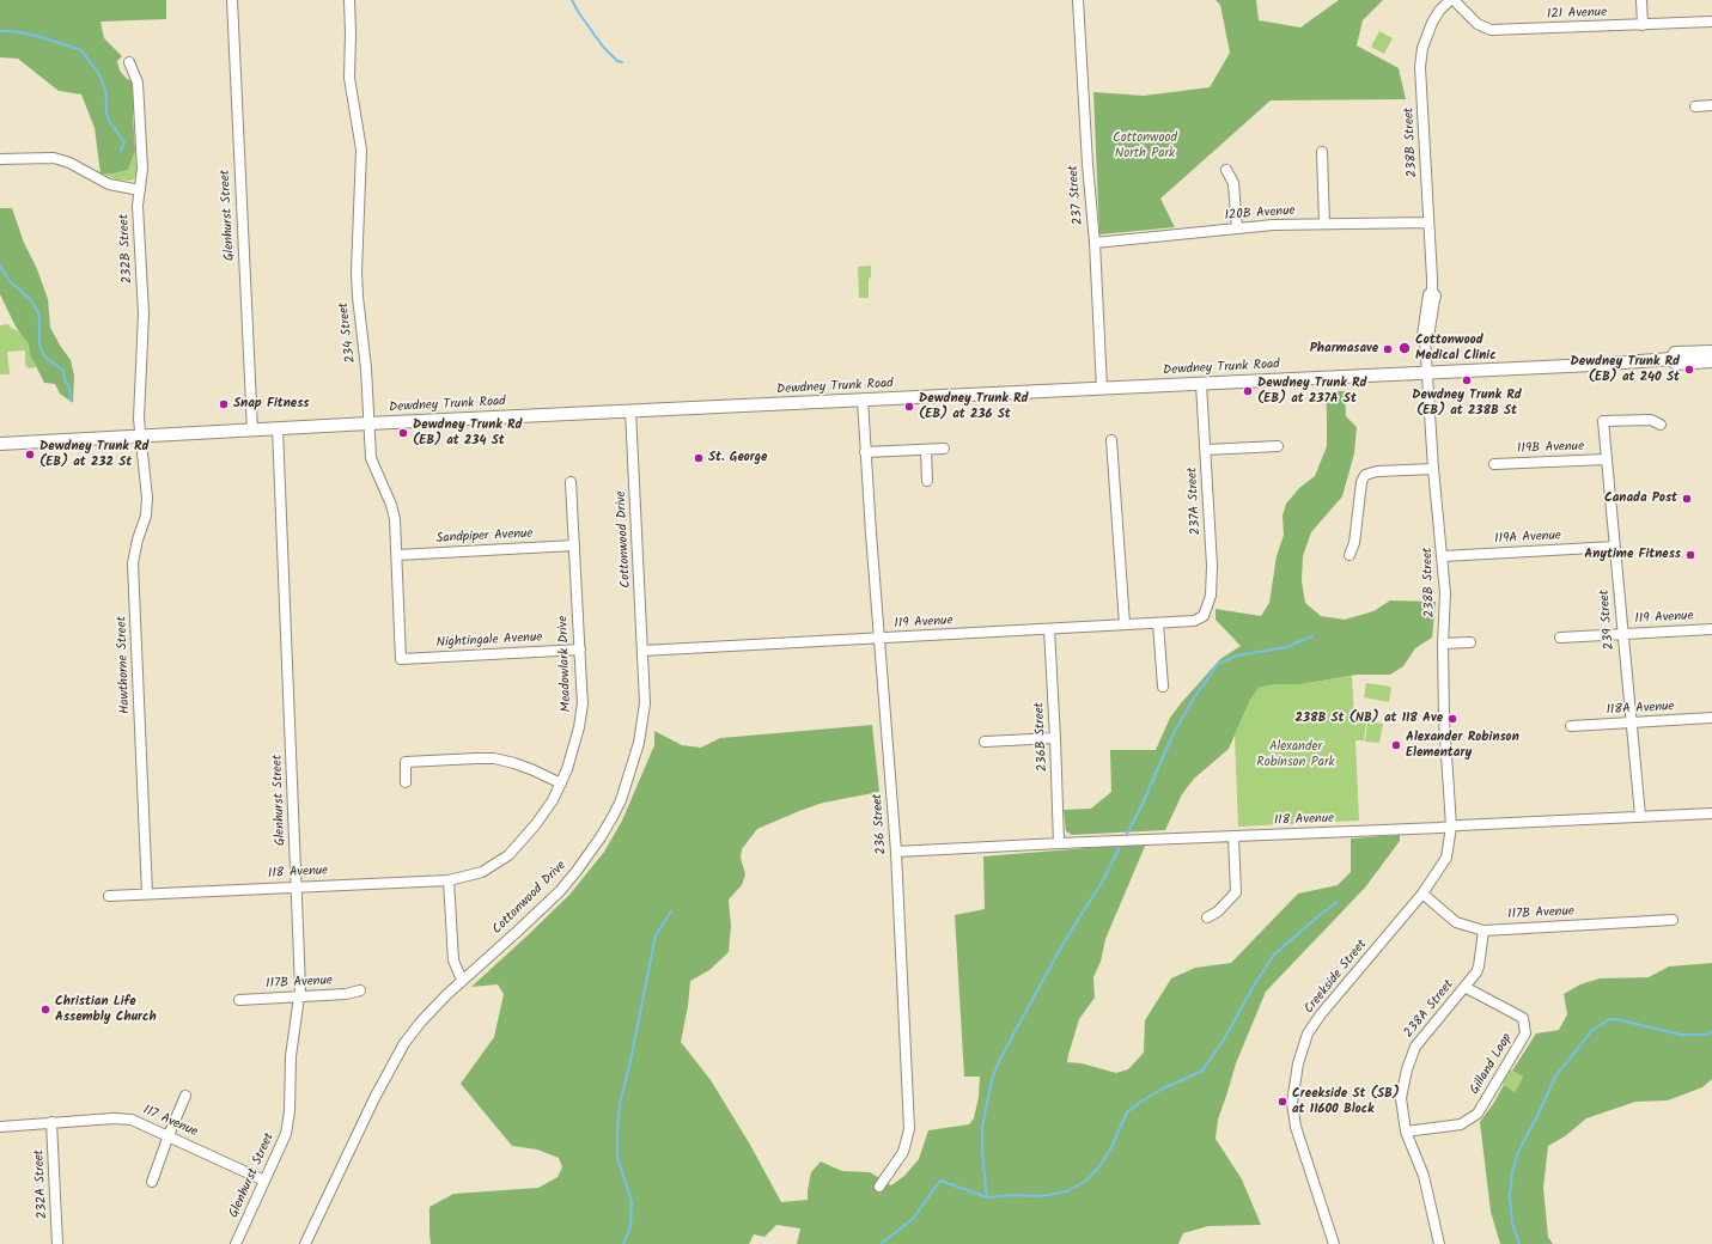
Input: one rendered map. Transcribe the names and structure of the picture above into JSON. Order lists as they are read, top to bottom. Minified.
{"streets":{"main road":["Dewdney Trunk Road"],"street":["121 Avenue","238B Street","237 Street","120B Avenue","Glenhurst Street","232B Street","234 Street","119B Avenue","237A Street","Sandpiper Avenue","119A Avenue","Cottonwood Drive","119 Avenue","239 Street","Nightingale Avenue","Meadowlark Drive","Hawthorne Street","118A Avenue","236B Street","118 Avenue","236 Street","117B Avenue","Creekside Street","238A Street","Gilland Loop","117 Avenue","232A Street"]},"crossings":[["121 Avenue","238B Street"],["238B Street","120B Avenue"],["238B Street","Dewdney Trunk Road"],["238B Street","119A Avenue"],["238B Street","118 Avenue"],["238B Street","Creekside Street"],["237 Street","120B Avenue"],["237 Street","Dewdney Trunk Road"],["Glenhurst Street","Dewdney Trunk Road"],["Glenhurst Street","118 Avenue"],["Glenhurst Street","117B Avenue"],["Glenhurst Street","117 Avenue"],["232B Street","Dewdney Trunk Road"],["232B Street","Hawthorne Street"],["234 Street","Dewdney Trunk Road"],["234 Street","Sandpiper Avenue"],["234 Street","Nightingale Avenue"],["Dewdney Trunk Road","237A Street"],["Dewdney Trunk Road","Cottonwood Drive"],["Dewdney Trunk Road","Hawthorne Street"],["Dewdney Trunk Road","236 Street"],["119B Avenue","239 Street"],["237A Street","119 Avenue"],["Sandpiper Avenue","Meadowlark Drive"],["119A Avenue","239 Street"],["Cottonwood Drive","119 Avenue"],["119 Avenue","239 Street"],["119 Avenue","236B Street"],["119 Avenue","236 Street"],["239 Street","118A Avenue"],["239 Street","118 Avenue"],["Nightingale Avenue","Meadowlark Drive"],["Meadowlark Drive","118 Avenue"],["Hawthorne Street","118 Avenue"],["236B Street","118 Avenue"],["118 Avenue","236 Street"],["118 Avenue","Creekside Street"],["117B Avenue","Creekside Street"],["117B Avenue","238A Street"],["238A Street","Gilland Loop"],["117 Avenue","232A Street"]],"parks":["Cottonwood North Park","Alexander Robinson Park"],"places":["Cottonwood Medical Clinic","Pharmasave","Dewdney Trunk Rd (EB) at 240 St","Dewdney Trunk Rd (EB) at 238B St","Dewdney Trunk Rd (EB) at 237A St","Snap Fitness","Dewdney Trunk Rd (EB) at 236 St","Dewdney Trunk Rd (EB) at 234 St","Dewdney Trunk Rd (EB) at 232 St","St. George","Canada Post","Anytime Fitness","238B St (NB) at 118 Ave","Alexander Robinson Elementary","Christian Life Assembly Church","Creekside St (SB) at 11600 Block"]}
